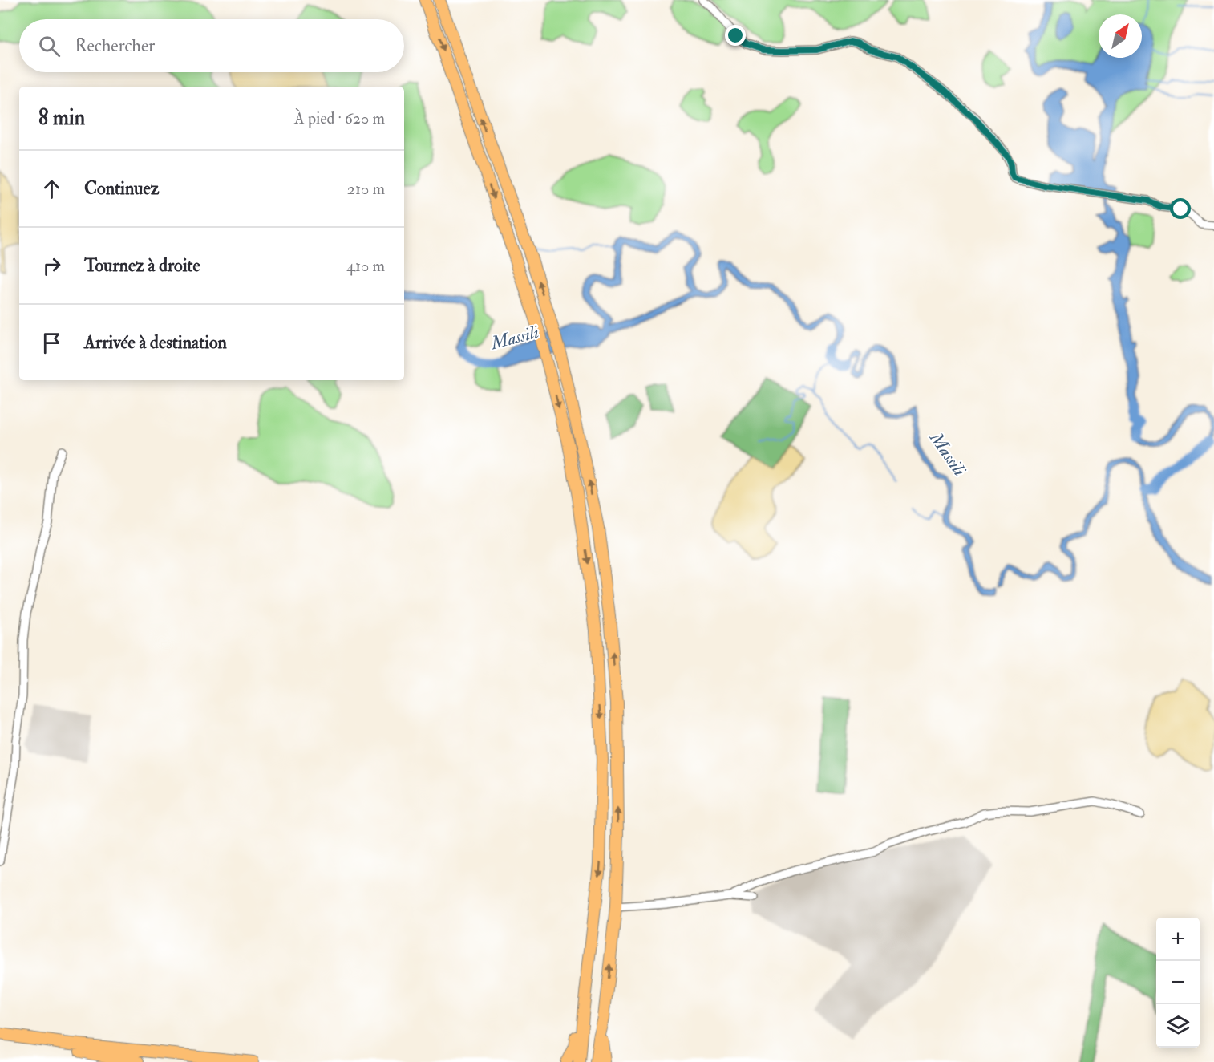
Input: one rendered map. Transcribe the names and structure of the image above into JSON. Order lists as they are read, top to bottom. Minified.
{"water":["Massili"],"north":"top right","page":{"search":"Rechercher","heading":["8 min","À pied · 620 m"],"list":[["Continuez","210 m"],["Tournez à droite","410 m"],"Arrivée à destination"],"map_buttons":["+","−"]}}
